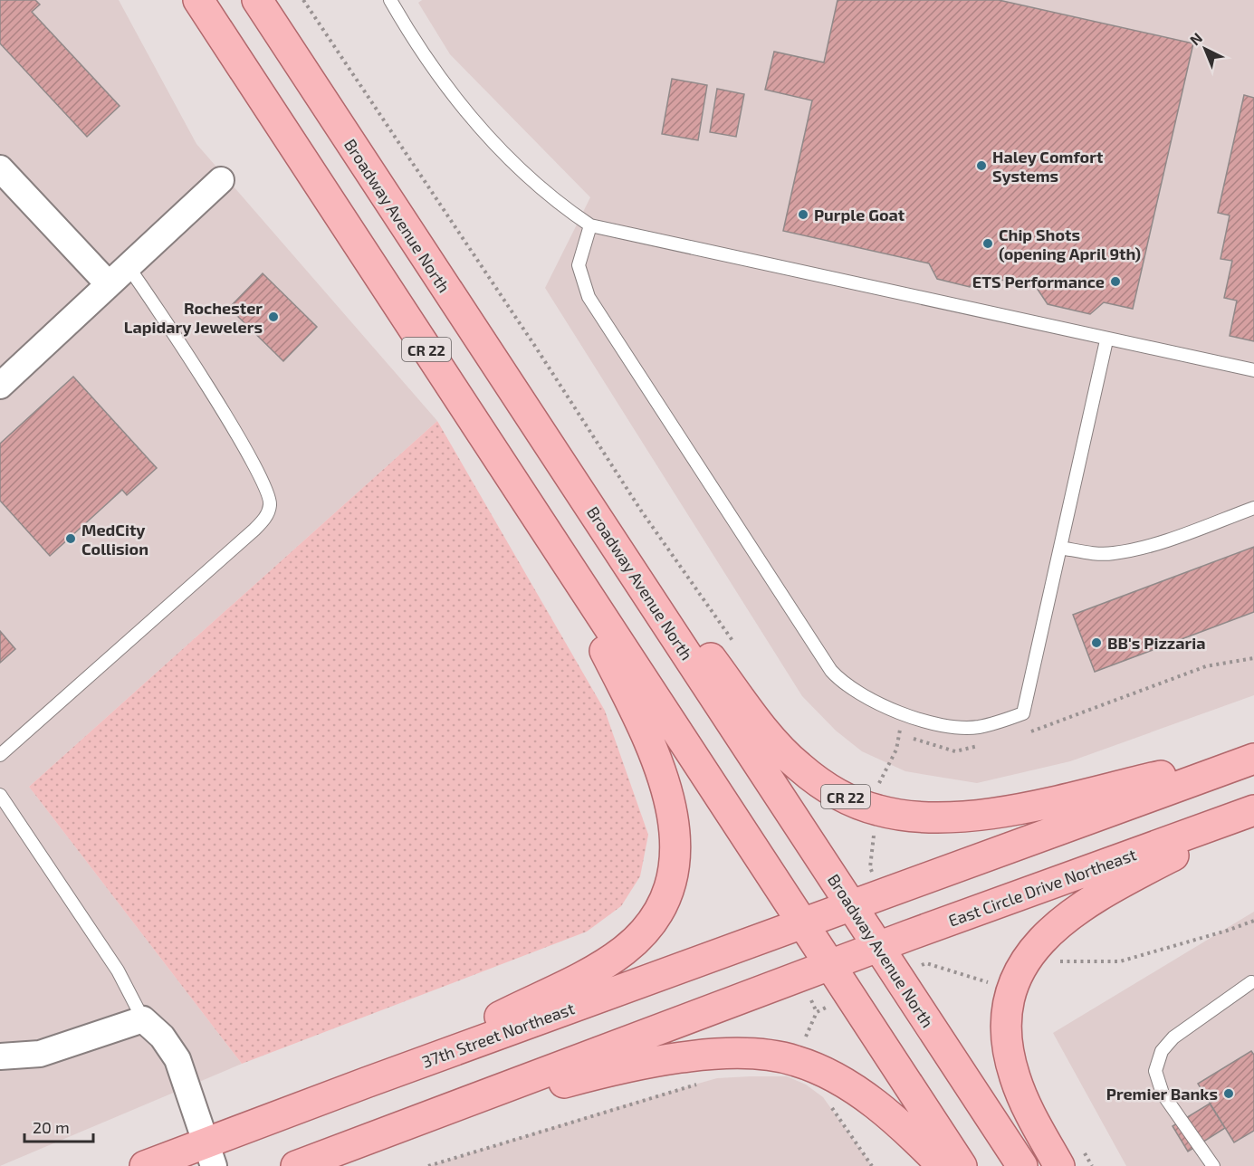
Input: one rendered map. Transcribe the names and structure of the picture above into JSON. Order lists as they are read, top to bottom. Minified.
{"streets":{"main road":["Broadway Avenue North","CR 22","East Circle Drive Northeast","37th Street Northeast"]},"crossings":[["Broadway Avenue North","CR 22"],["Broadway Avenue North","East Circle Drive Northeast"],["Broadway Avenue North","37th Street Northeast"],["CR 22","East Circle Drive Northeast"],["CR 22","37th Street Northeast"]],"places":["Haley Comfort Systems","Purple Goat","Chip Shots (opening April 9th)","ETS Performance","Rochester Lapidary Jewelers","MedCity Collision","BB's Pizzaria","Premier Banks"],"scale_bar":"20 m","north":"top left"}
